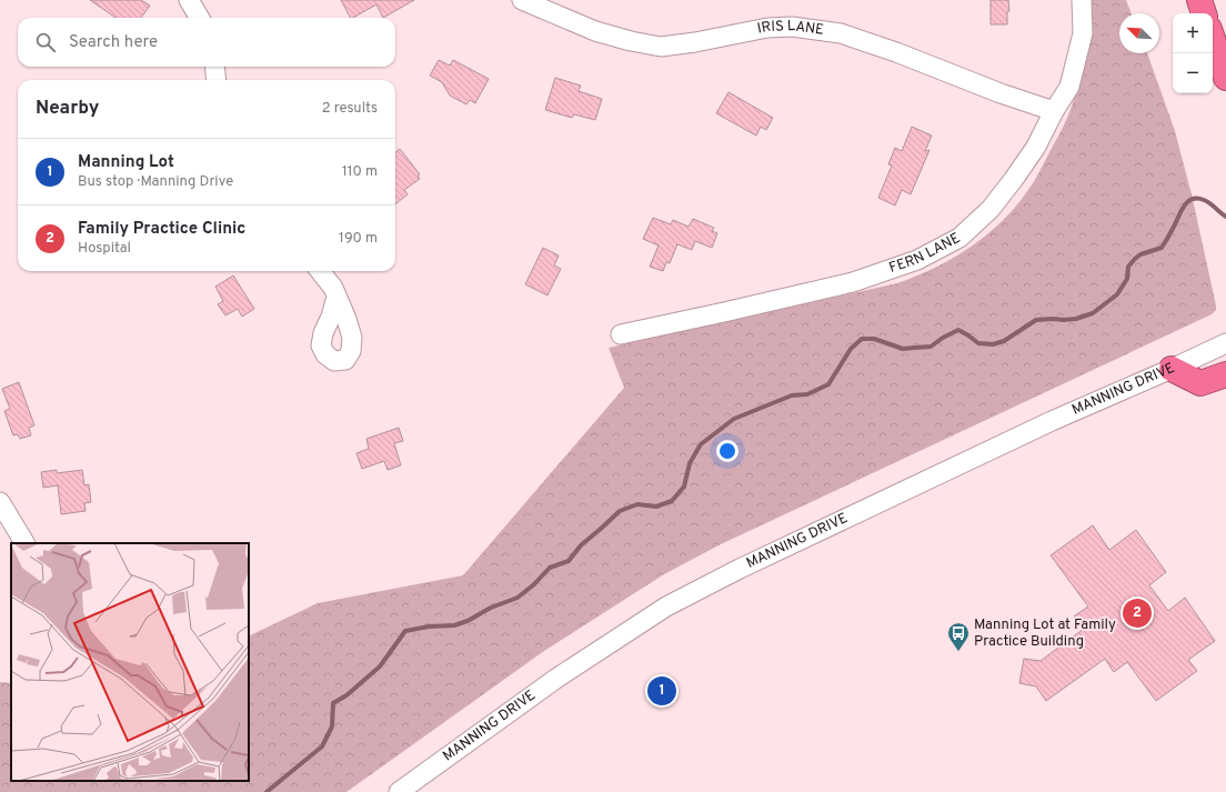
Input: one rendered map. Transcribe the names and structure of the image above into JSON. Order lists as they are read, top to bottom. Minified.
{"streets":{"street":["IRIS LANE","FERN LANE","MANNING DRIVE"]},"crossings":[["IRIS LANE","FERN LANE"]],"places":{"bus stop":["Manning Lot at Family Practice Building"]},"north":"top left","page":{"map_buttons":["+","−"],"search":"Search here","heading":["Nearby","2 results"],"list":[{"mark":"1","name":"Manning Lot","note":"Bus stop · Manning Drive","value":"110 m"},{"mark":"2","name":"Family Practice Clinic","note":"Hospital","value":"190 m"}],"pins":["2","1"]}}
